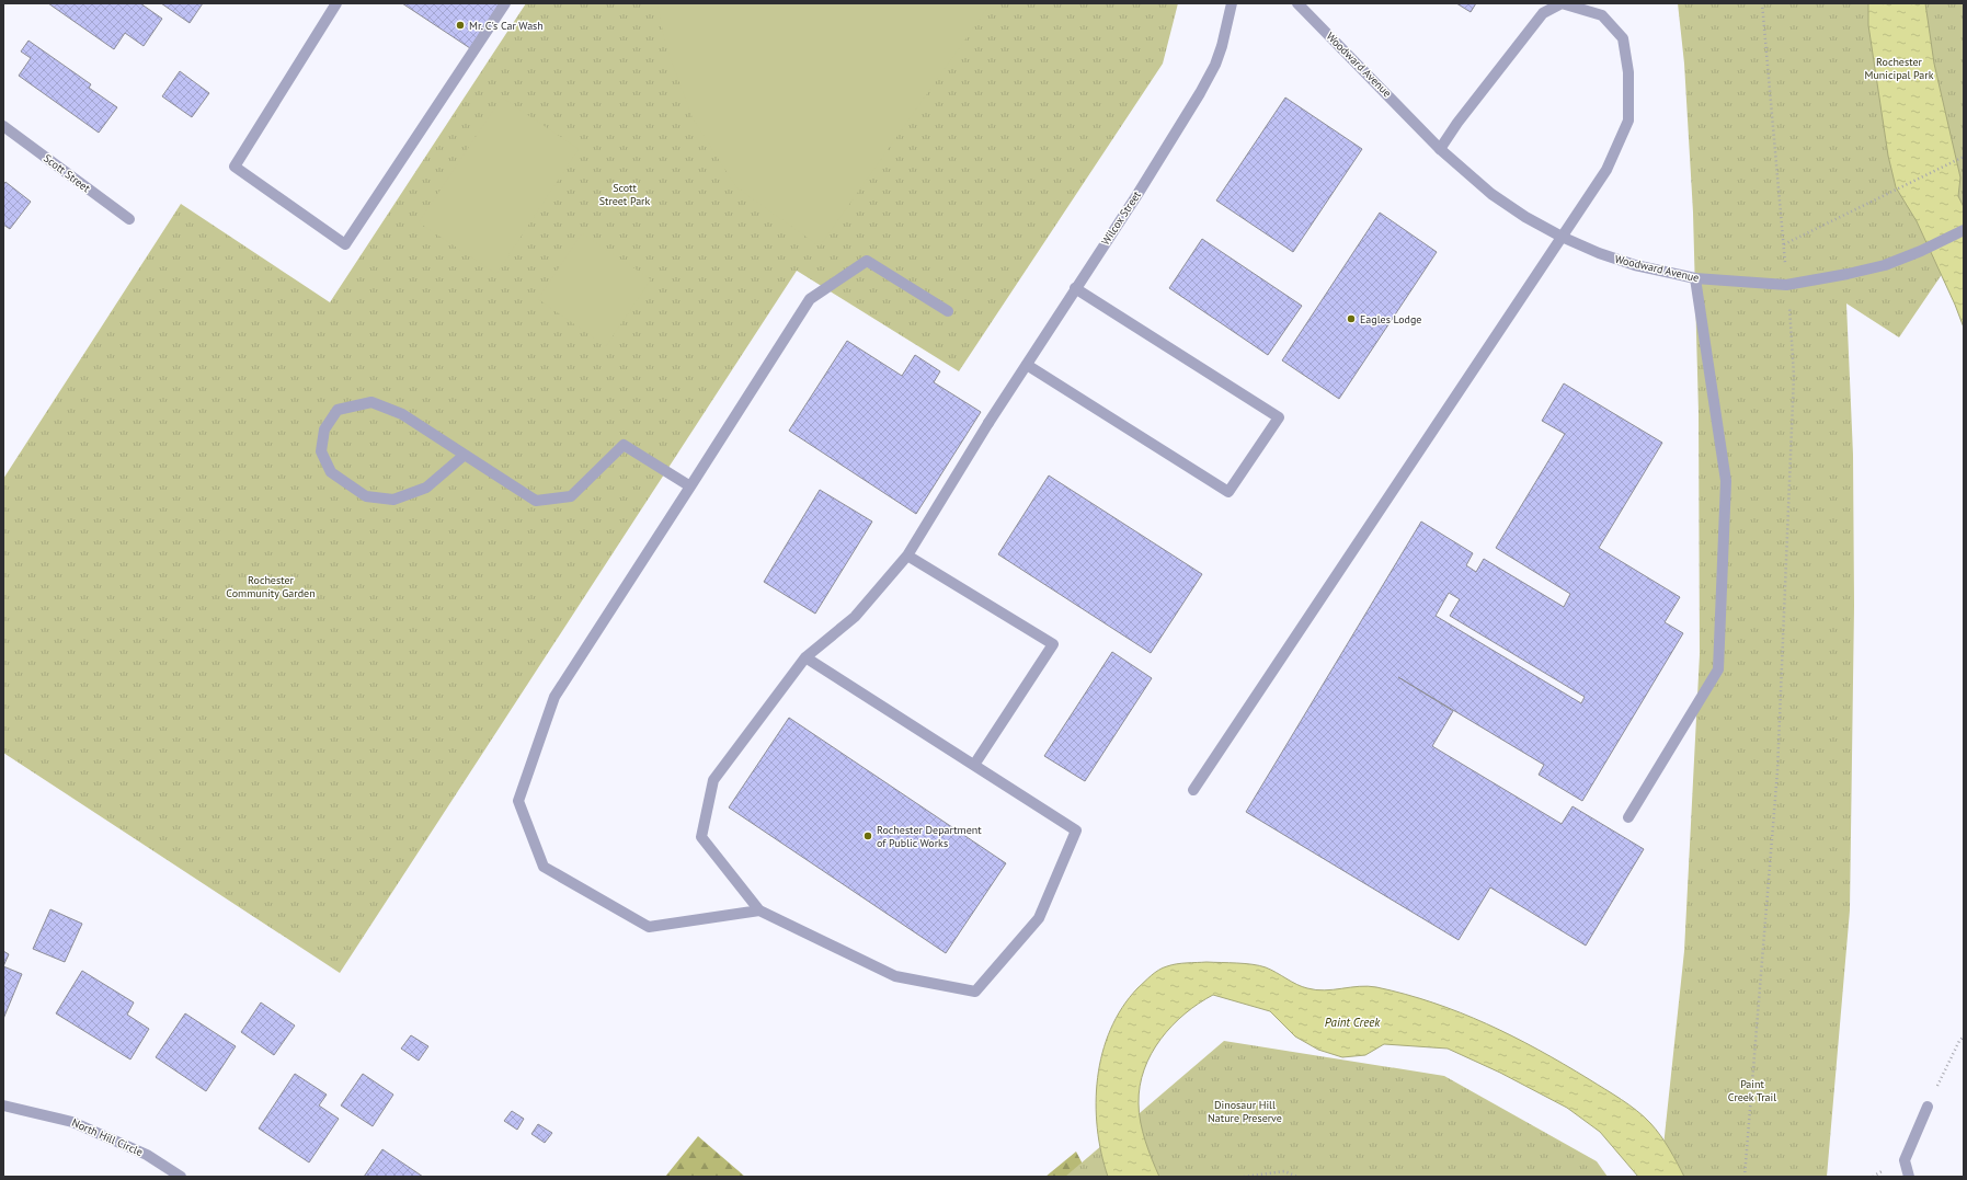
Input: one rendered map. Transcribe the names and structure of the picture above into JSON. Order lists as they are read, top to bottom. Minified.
{"streets":{"street":["Woodward Avenue","Scott Street","Wilcox Street","North Hill Circle"]},"water":["Paint Creek"],"parks":["Rochester Municipal Park","Scott Street Park","Rochester Community Garden","Paint Creek Trail","Dinosaur Hill Nature Preserve"],"places":["Mr. C's Car Wash","Eagles Lodge","Rochester Department of Public Works"]}
